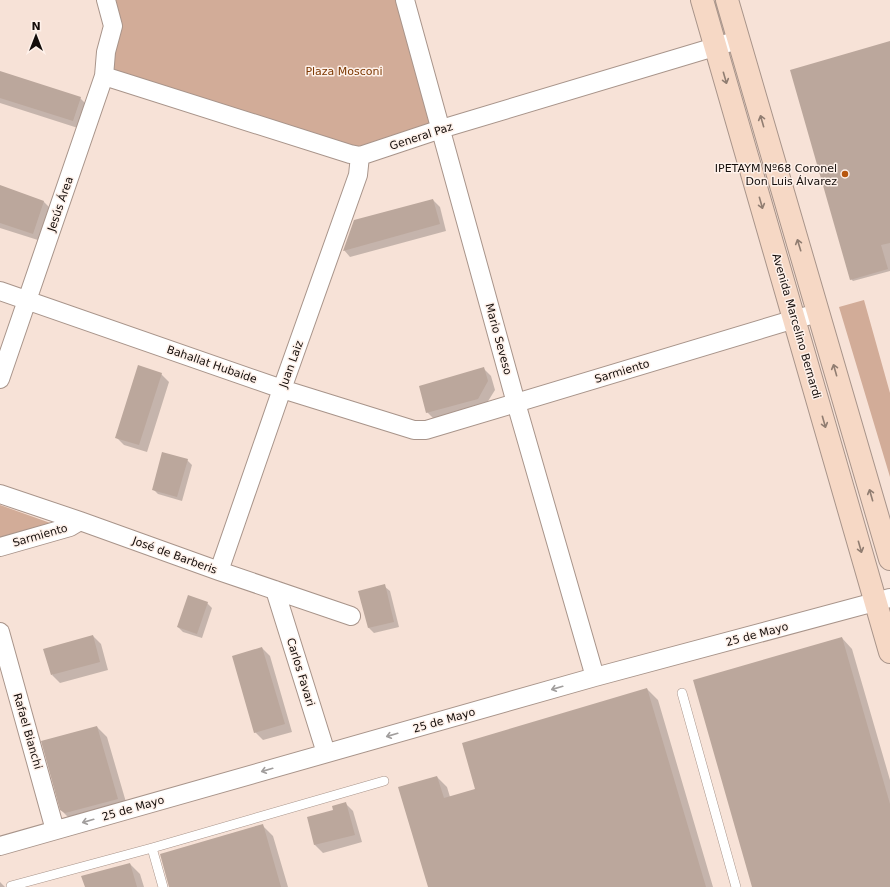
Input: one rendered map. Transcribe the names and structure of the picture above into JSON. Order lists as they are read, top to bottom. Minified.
{"streets":{"main road":["Avenida Marcelino Bernardi"],"street":["General Paz","Jesús Área","Mario Seveso","Bahallat Hubaide","Juan Laiz","Sarmiento","José de Barberis","25 de Mayo","Carlos Favari","Rafael Bianchi"]},"crossings":[["General Paz","Avenida Marcelino Bernardi"],["General Paz","Mario Seveso"],["General Paz","Juan Laiz"],["Jesús Área","Bahallat Hubaide"],["Avenida Marcelino Bernardi","Sarmiento"],["Avenida Marcelino Bernardi","25 de Mayo"],["Mario Seveso","Sarmiento"],["Mario Seveso","25 de Mayo"],["Bahallat Hubaide","Juan Laiz"],["Bahallat Hubaide","Sarmiento"],["Juan Laiz","José de Barberis"],["Sarmiento","José de Barberis"],["José de Barberis","Carlos Favari"],["25 de Mayo","Carlos Favari"],["25 de Mayo","Rafael Bianchi"]],"one_way":["25 de Mayo"],"parks":["Plaza Mosconi"],"places":["IPETAYM Nº68 Coronel Don Luis Álvarez"],"north":"top"}
